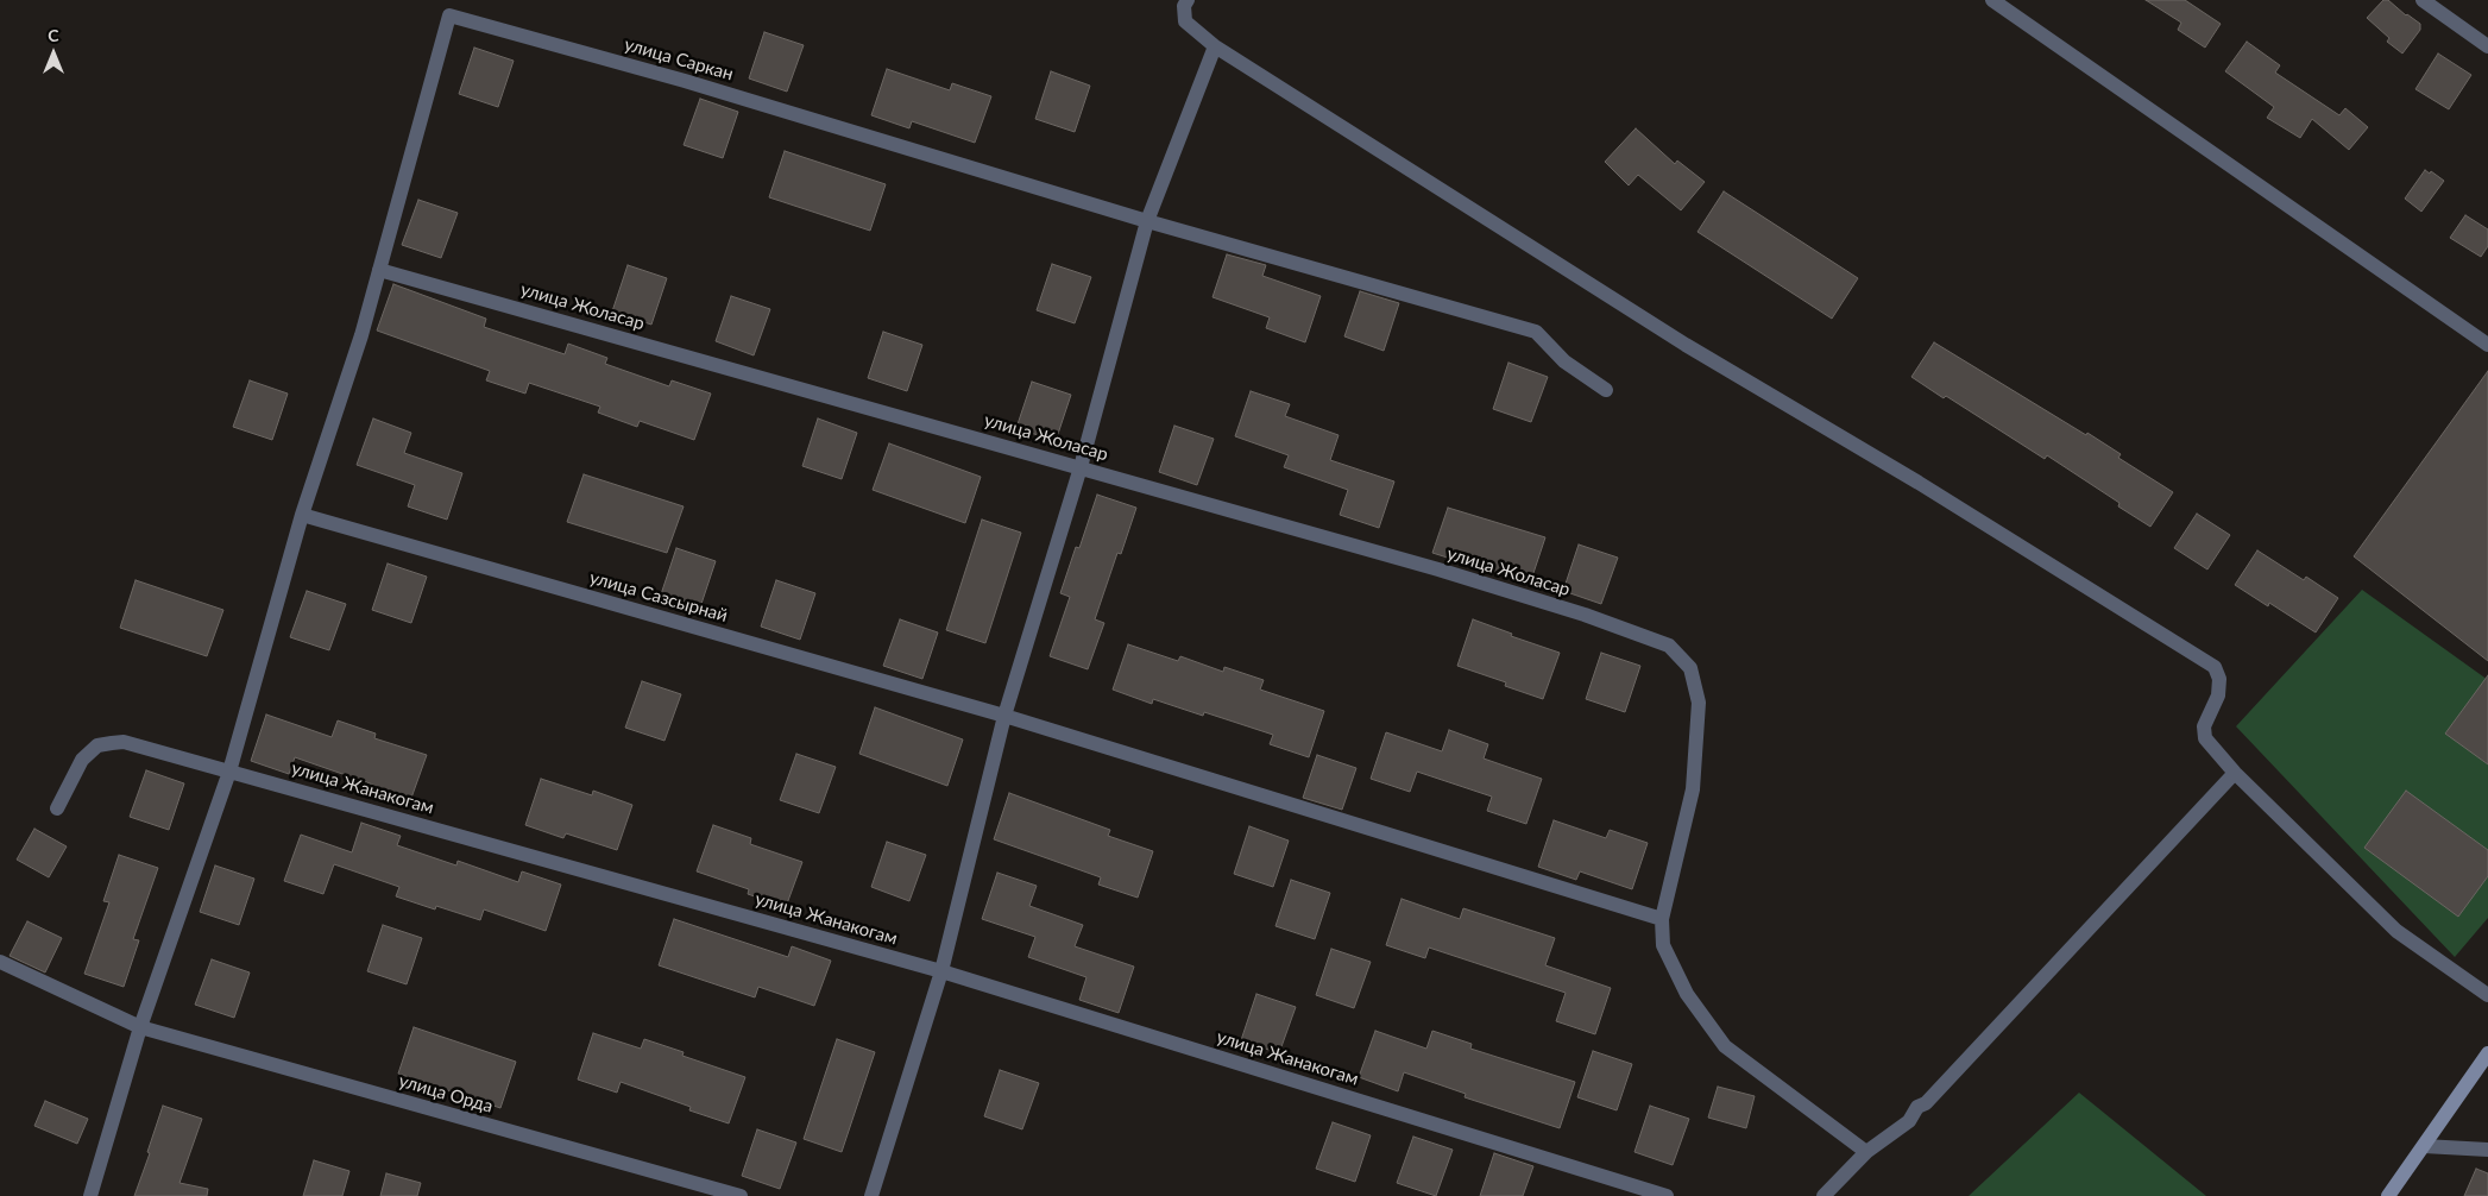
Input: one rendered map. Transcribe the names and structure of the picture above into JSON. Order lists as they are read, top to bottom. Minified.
{"streets":{"street":["улица Саркан","улица Жоласар","улица Сазсырнай","улица Жанакогам","улица Орда"]},"crossings":[["улица Саркан","улица Жоласар"],["улица Жоласар","улица Сазсырнай"]],"north":"top"}
